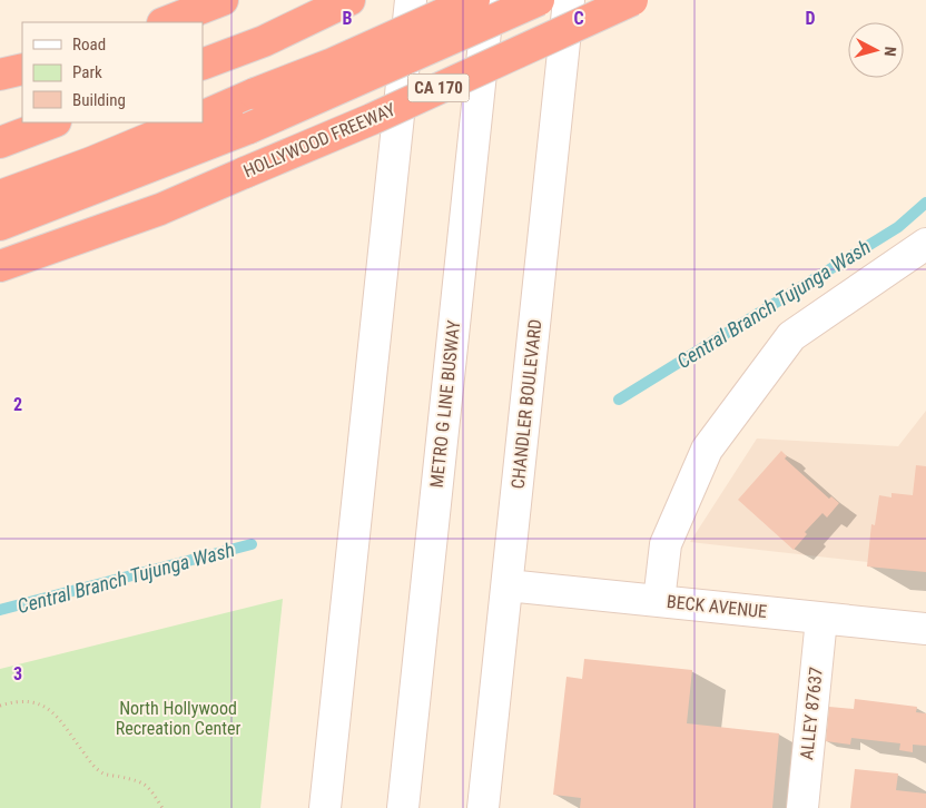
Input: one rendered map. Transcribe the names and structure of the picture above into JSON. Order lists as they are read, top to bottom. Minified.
{"streets":{"highway":["CA 170","HOLLYWOOD FREEWAY"],"street":["METRO G LINE BUSWAY","CHANDLER BOULEVARD","BECK AVENUE","ALLEY 87637"]},"crossings":[["CHANDLER BOULEVARD","BECK AVENUE"],["BECK AVENUE","ALLEY 87637"]],"water":["Central Branch Tujunga Wash"],"parks":["North Hollywood Recreation Center"],"legend":["Road","Park","Building"],"north":"right","grid":{"columns":["B","C","D"],"rows":["2","3"]}}
